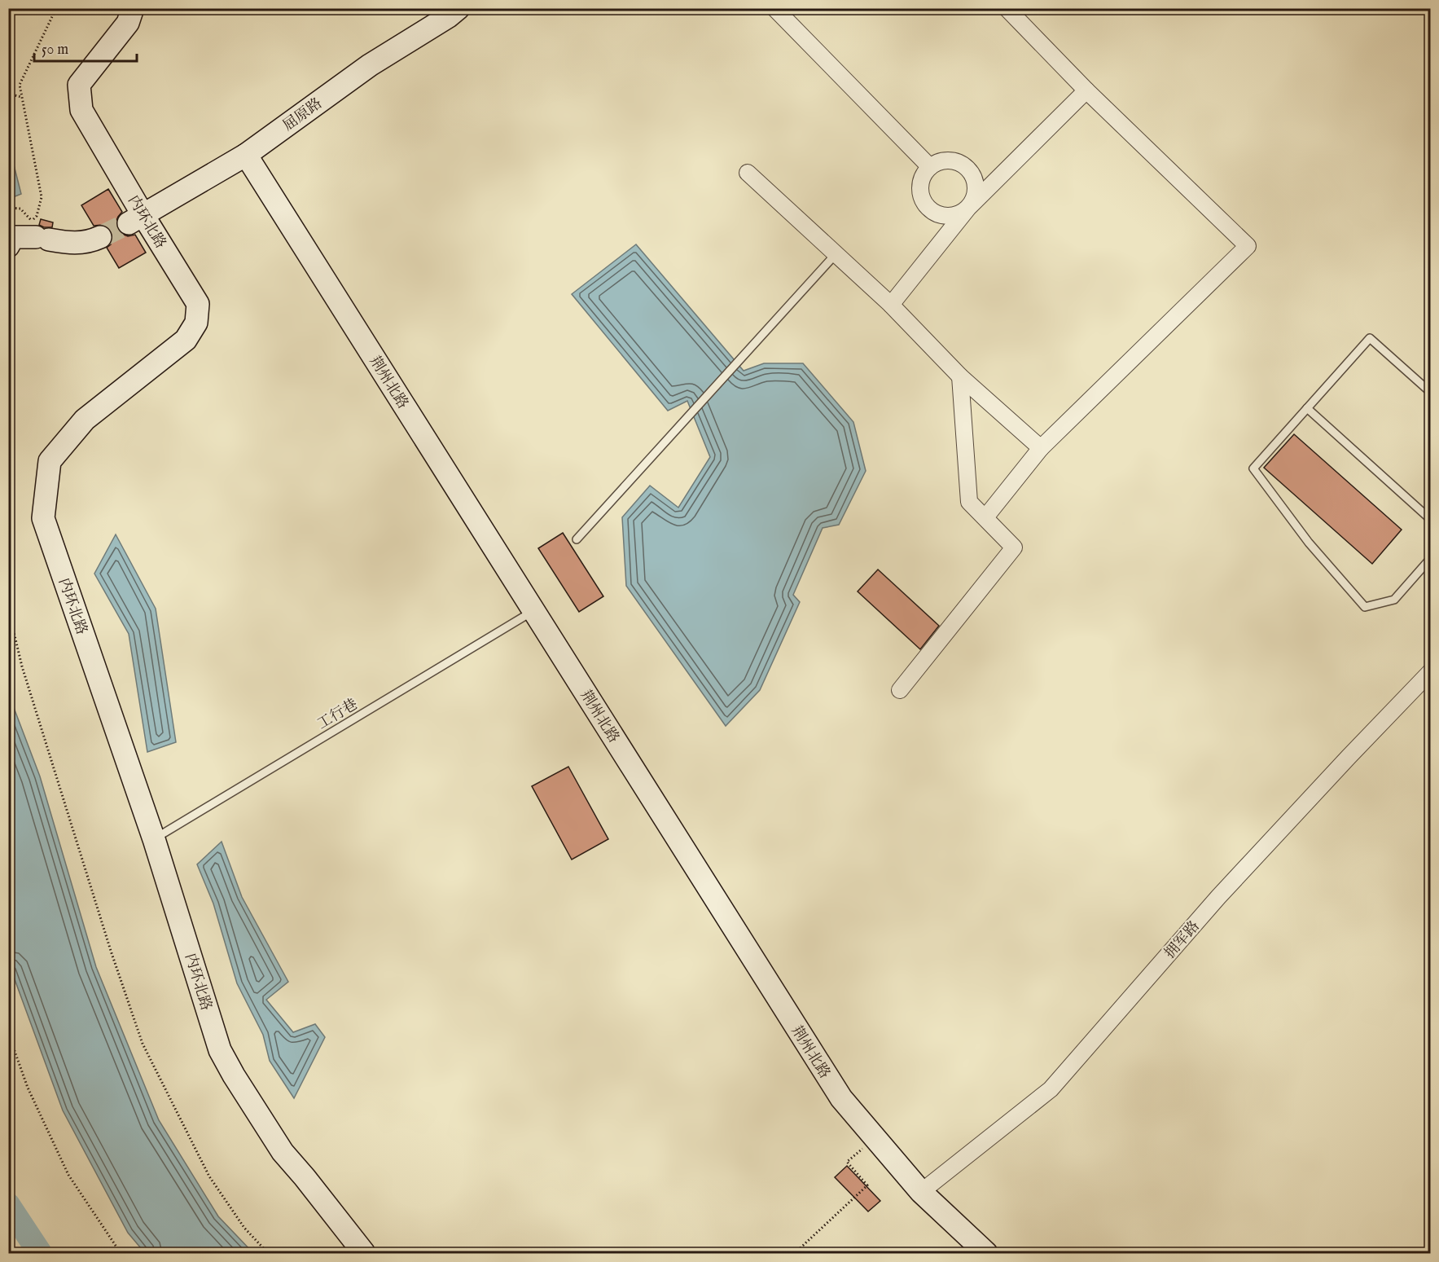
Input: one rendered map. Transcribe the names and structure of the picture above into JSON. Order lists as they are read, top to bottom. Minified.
{"streets":{"street":["屈原路","内环北路","荆州北路","拥军路"],"lane":["工行巷"]},"crossings":[["屈原路","内环北路"],["屈原路","荆州北路"],["内环北路","工行巷"],["荆州北路","工行巷"],["荆州北路","拥军路"]],"scale_bar":"50 m"}
